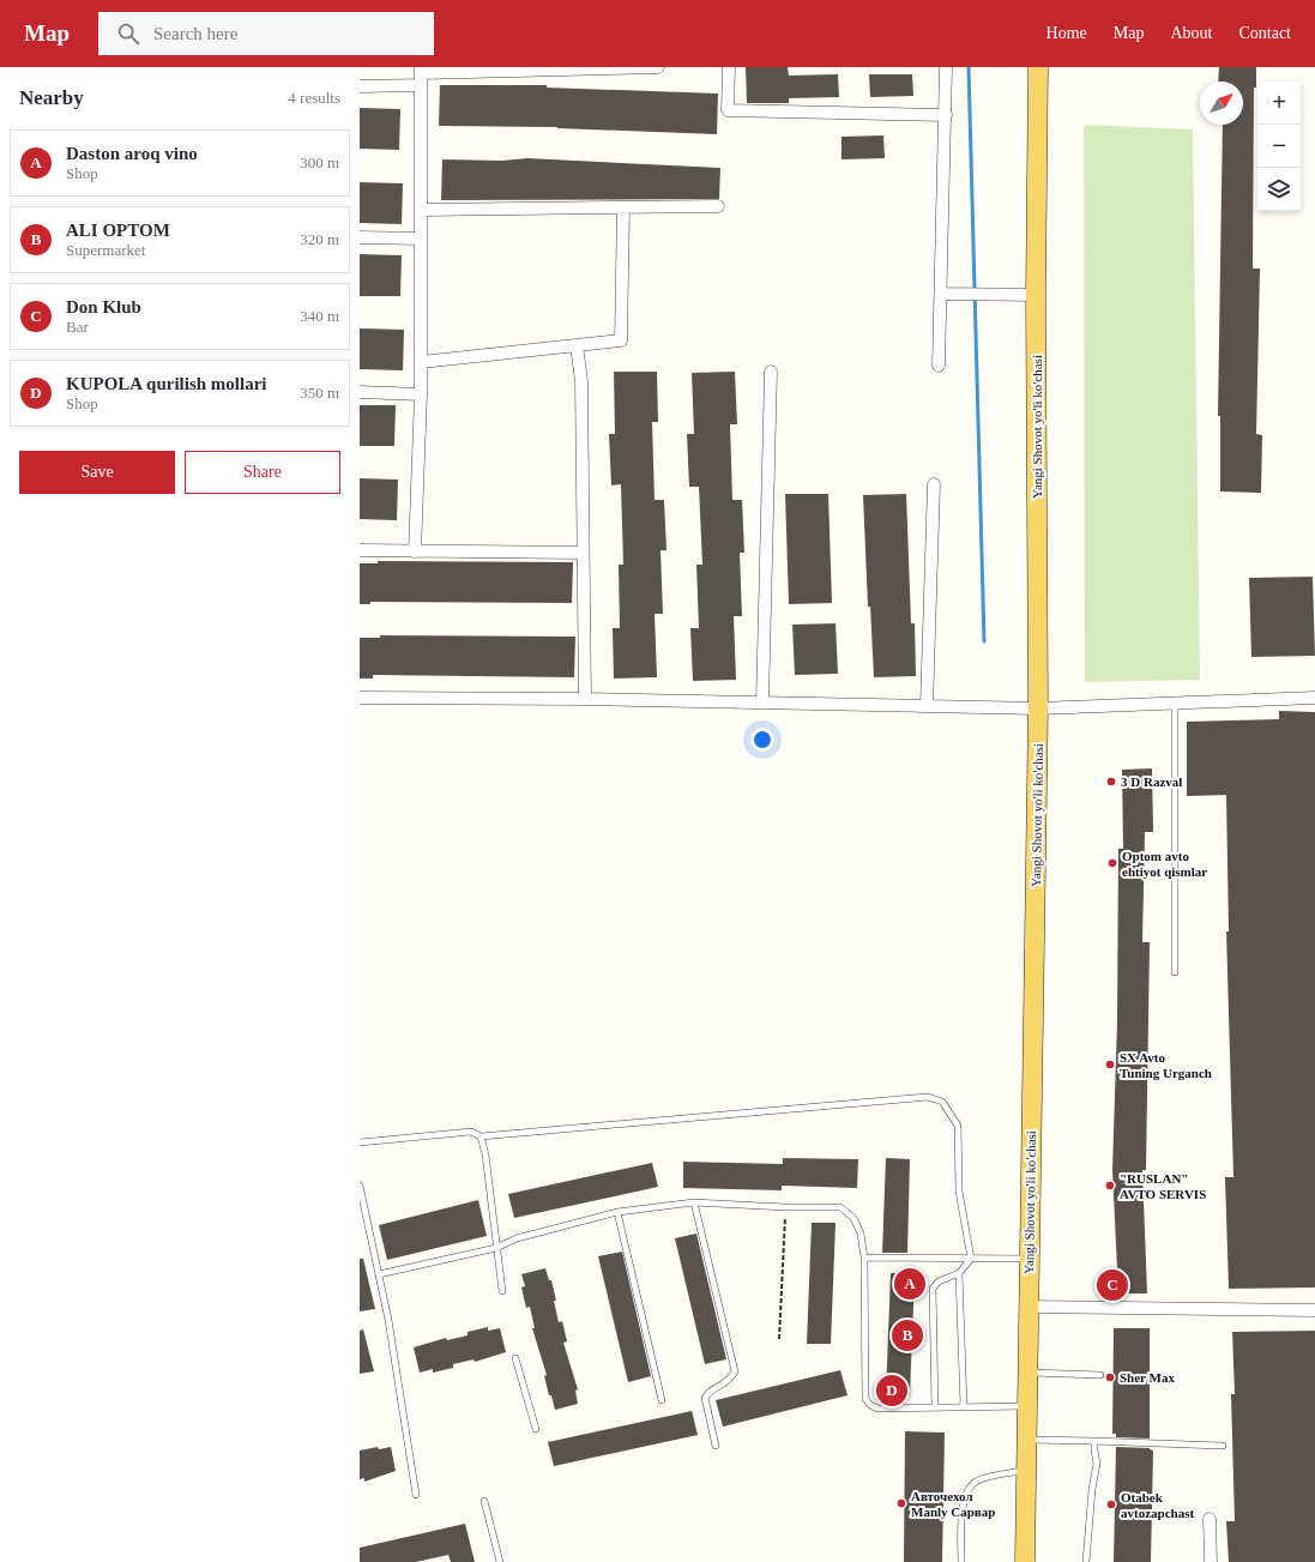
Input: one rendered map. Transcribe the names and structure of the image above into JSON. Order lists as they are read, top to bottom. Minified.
{"streets":{"main road":["Yangi Shovot yo'li ko'chasi"]},"places":["3 D Razval","Optom avto ehtiyot qismlar","SX Avto Tuning Urganch","\"RUSLAN\" AVTO SERVIS","Sher Max","Авточехол Manly Сарвар","Otabek avtozapchast"],"north":"top right","page":{"header":"Map","search":"Search here","nav":["Home","Map","About","Contact"],"heading":["Nearby","4 results"],"map_buttons":["+","−"],"list":[{"mark":"A","name":"Daston aroq vino","note":"Shop","value":"300 m"},{"mark":"B","name":"ALI OPTOM","note":"Supermarket","value":"320 m"},{"mark":"C","name":"Don Klub","note":"Bar","value":"340 m"},{"mark":"D","name":"KUPOLA qurilish mollari","note":"Shop","value":"350 m"}],"buttons":["Save","Share"],"pins":["A","C","B","D"]}}
